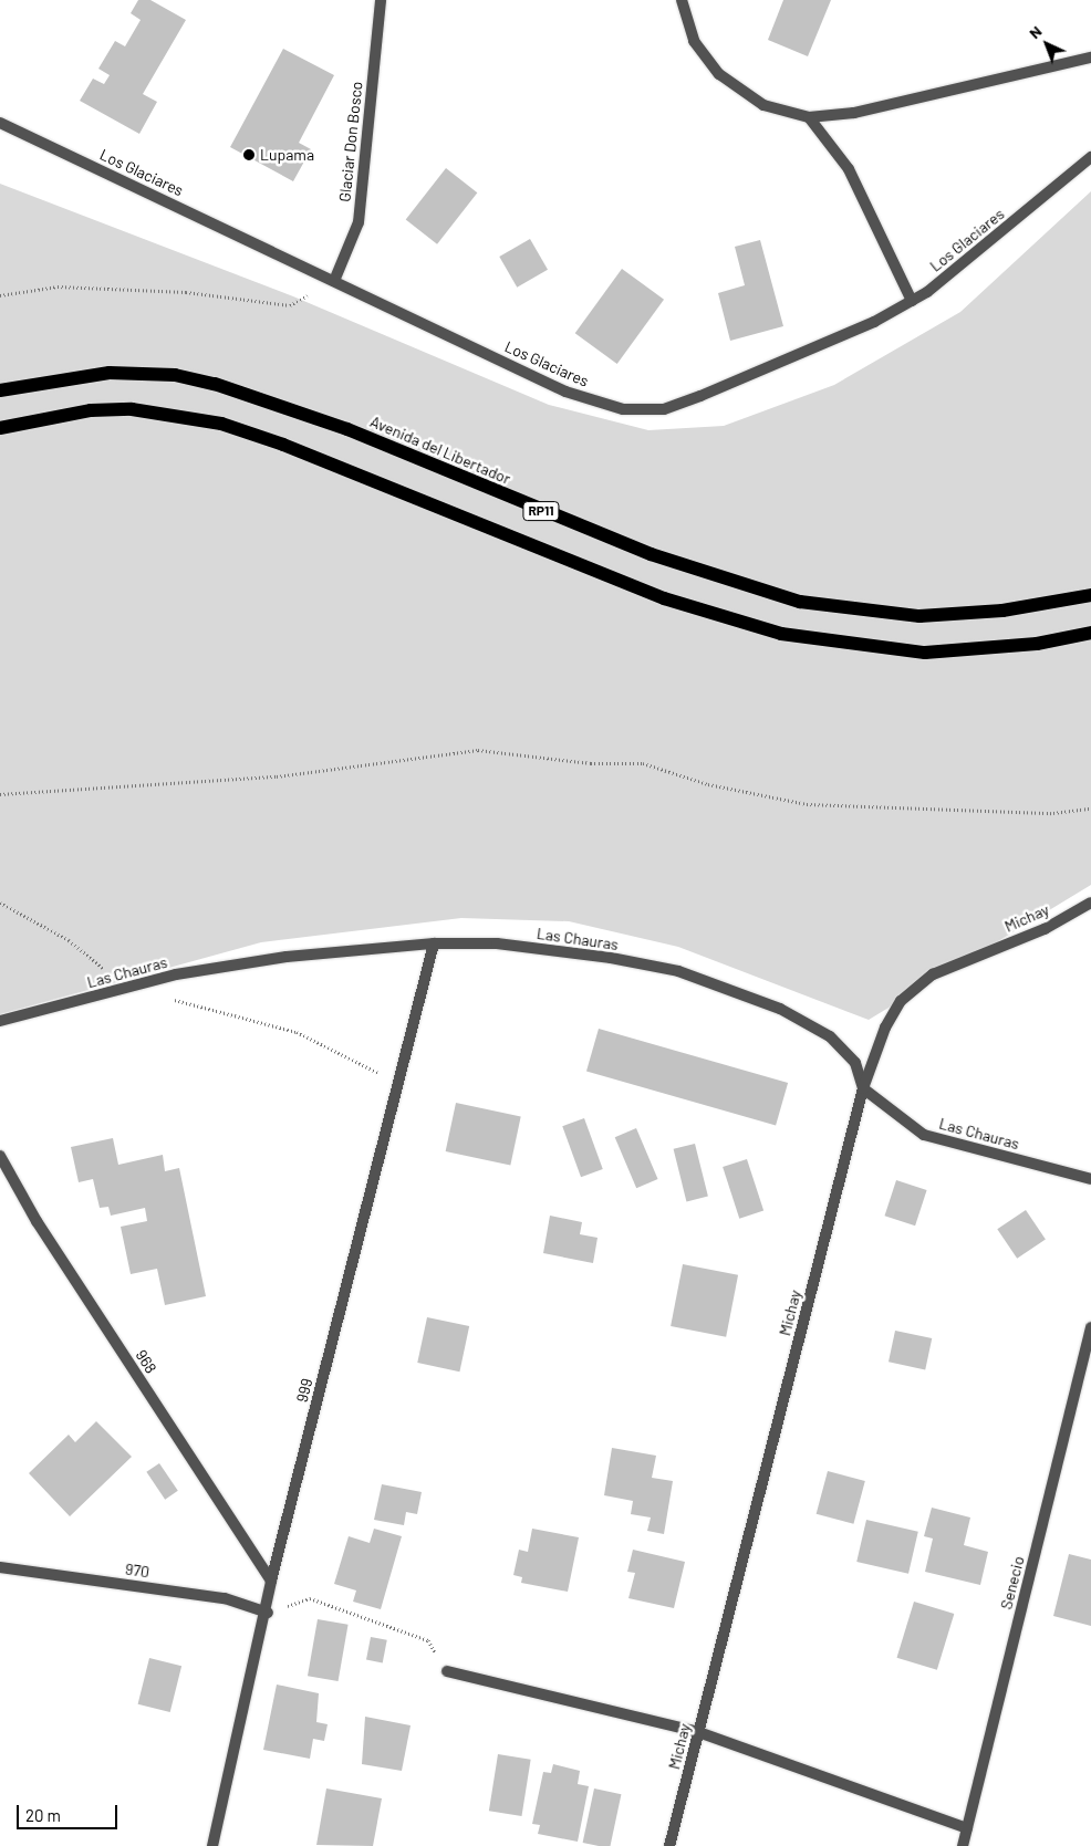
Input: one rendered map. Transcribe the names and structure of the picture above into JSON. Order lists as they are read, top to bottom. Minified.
{"streets":{"main road":["Avenida del Libertador","RP11"],"street":["Glaciar Don Bosco","Los Glaciares","Michay","Las Chauras","968","999","970","Senecio"]},"crossings":[["Glaciar Don Bosco","Los Glaciares"],["Michay","Las Chauras"],["Las Chauras","999"],["968","999"],["999","970"]],"places":["Lupama"],"scale_bar":"20 m","north":"top left"}
